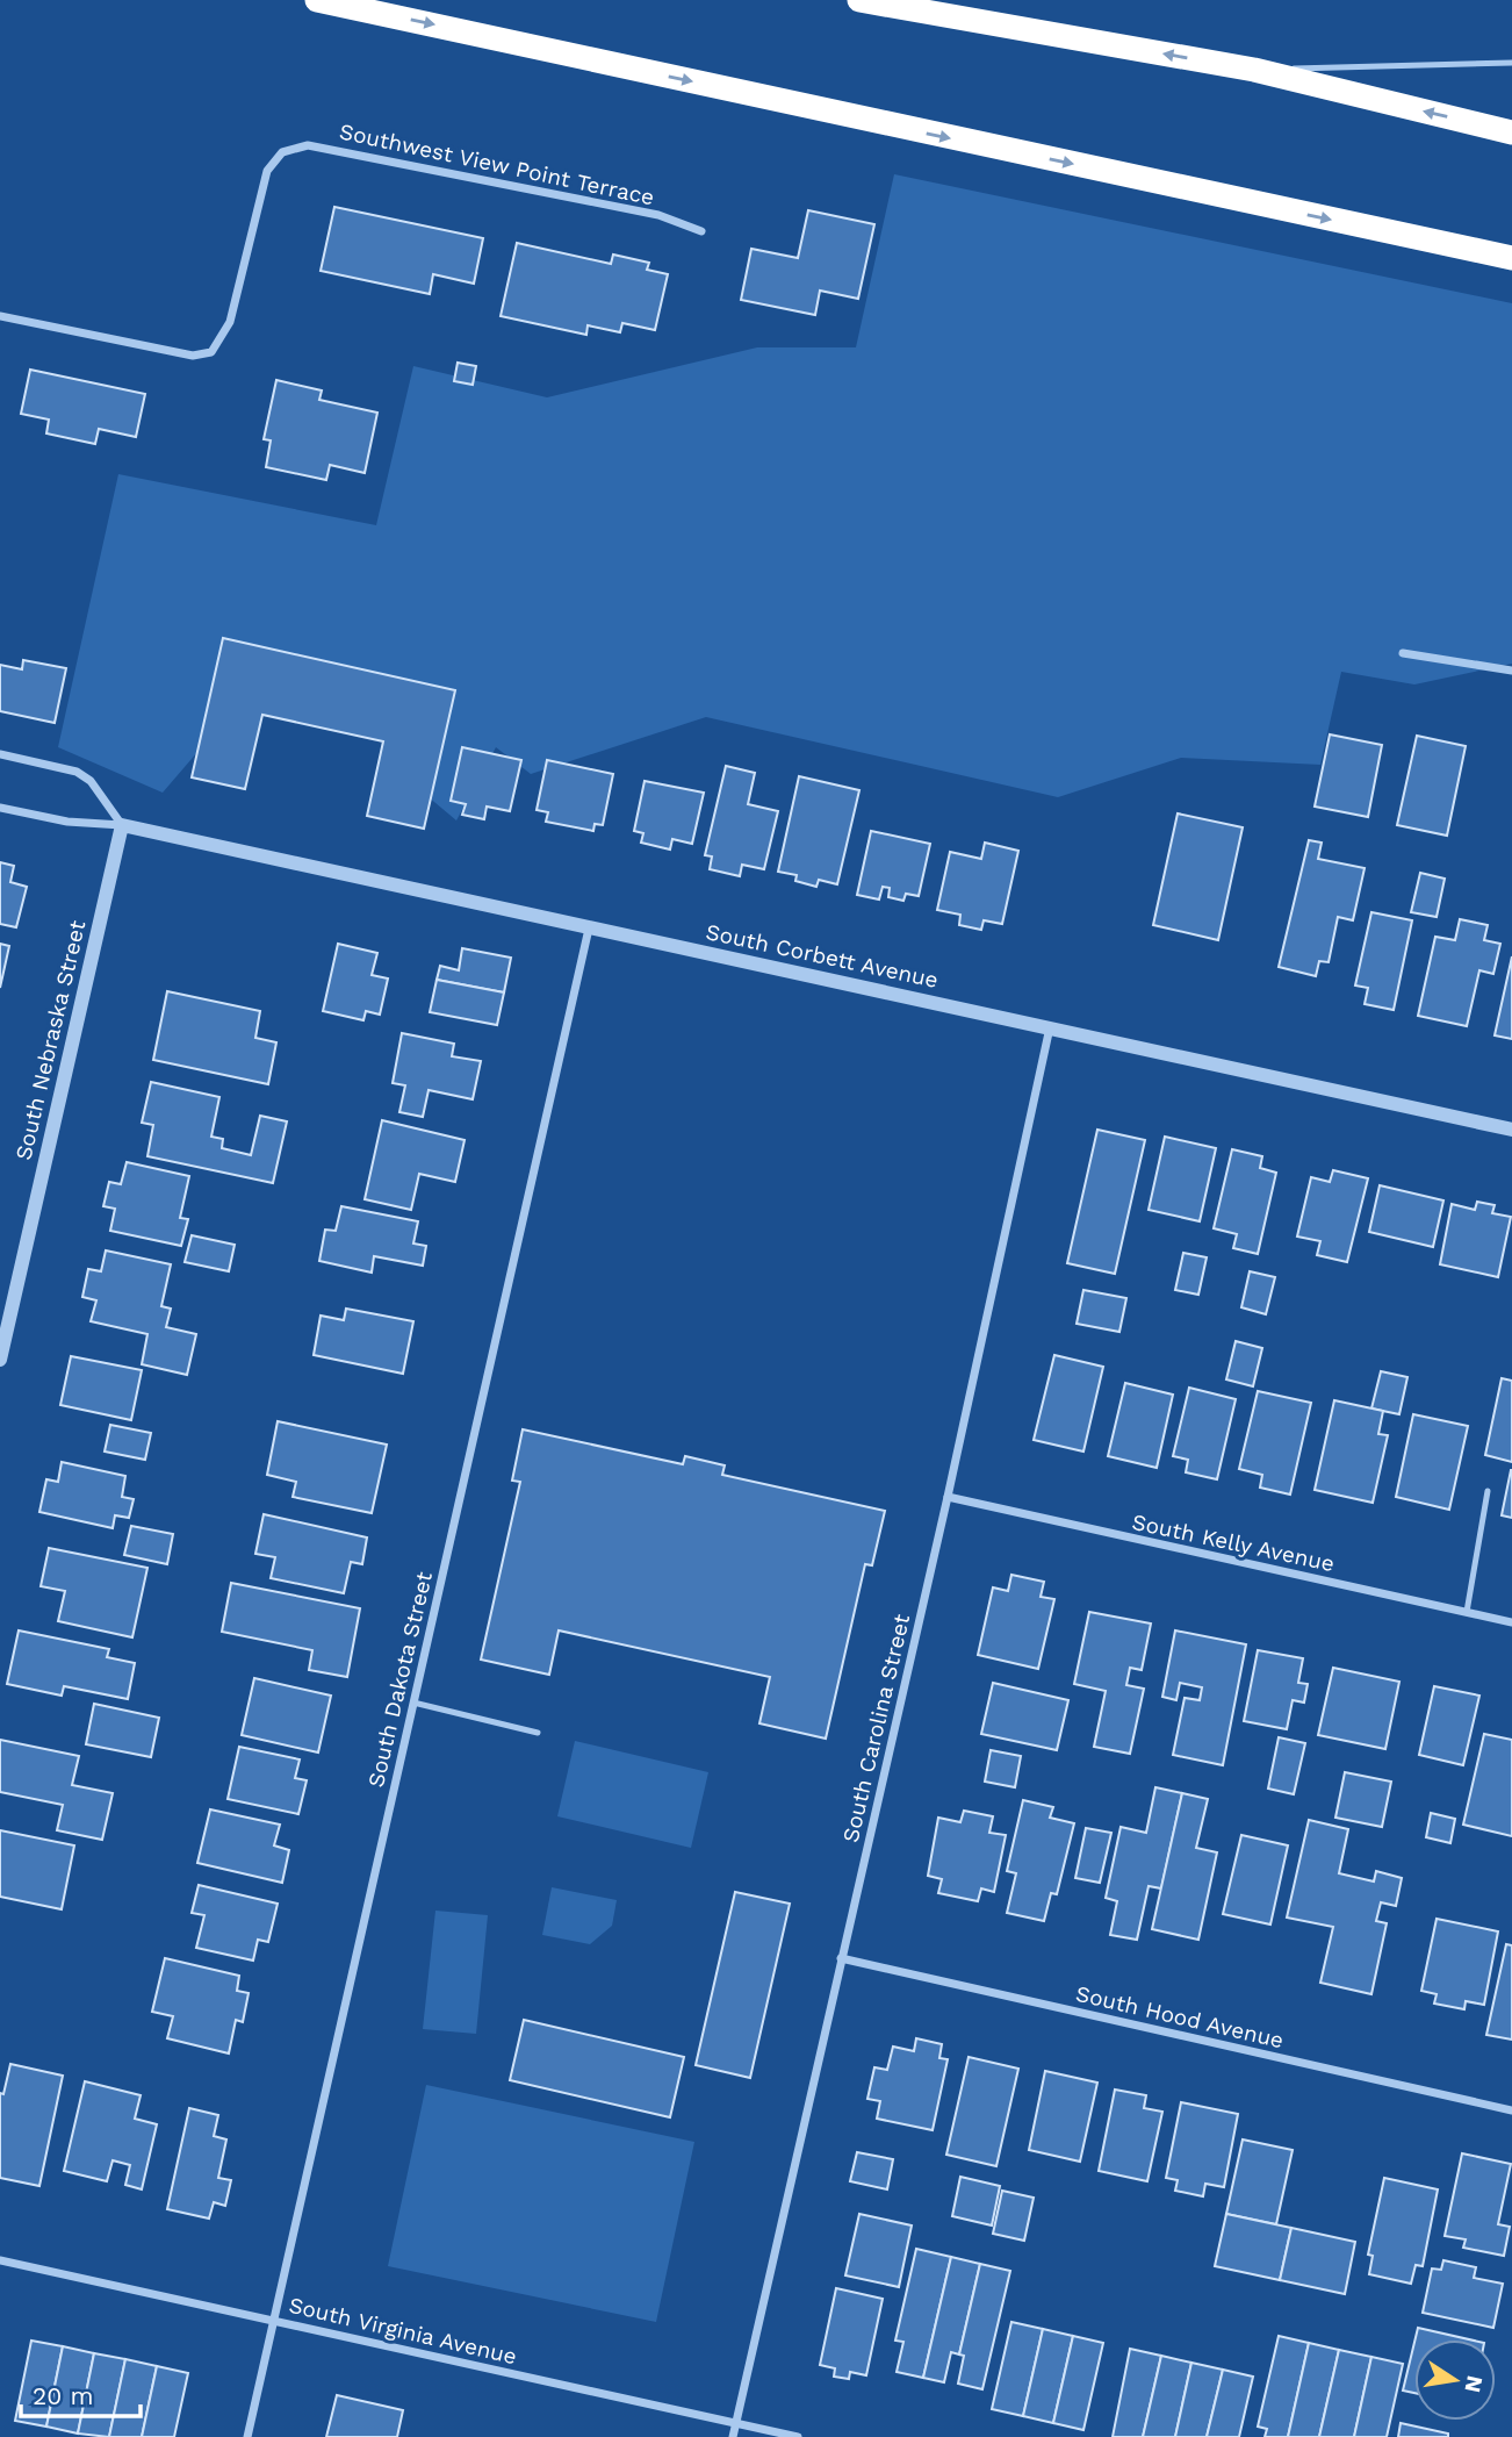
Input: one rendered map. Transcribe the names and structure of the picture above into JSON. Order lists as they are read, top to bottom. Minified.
{"streets":{"street":["Southwest View Point Terrace","South Corbett Avenue","South Nebraska Street","South Kelly Avenue","South Dakota Street","South Carolina Street","South Hood Avenue","South Virginia Avenue"]},"crossings":[["South Corbett Avenue","South Nebraska Street"],["South Corbett Avenue","South Dakota Street"],["South Corbett Avenue","South Carolina Street"],["South Kelly Avenue","South Carolina Street"],["South Dakota Street","South Virginia Avenue"],["South Carolina Street","South Hood Avenue"],["South Carolina Street","South Virginia Avenue"]],"scale_bar":"20 m","north":"right"}
